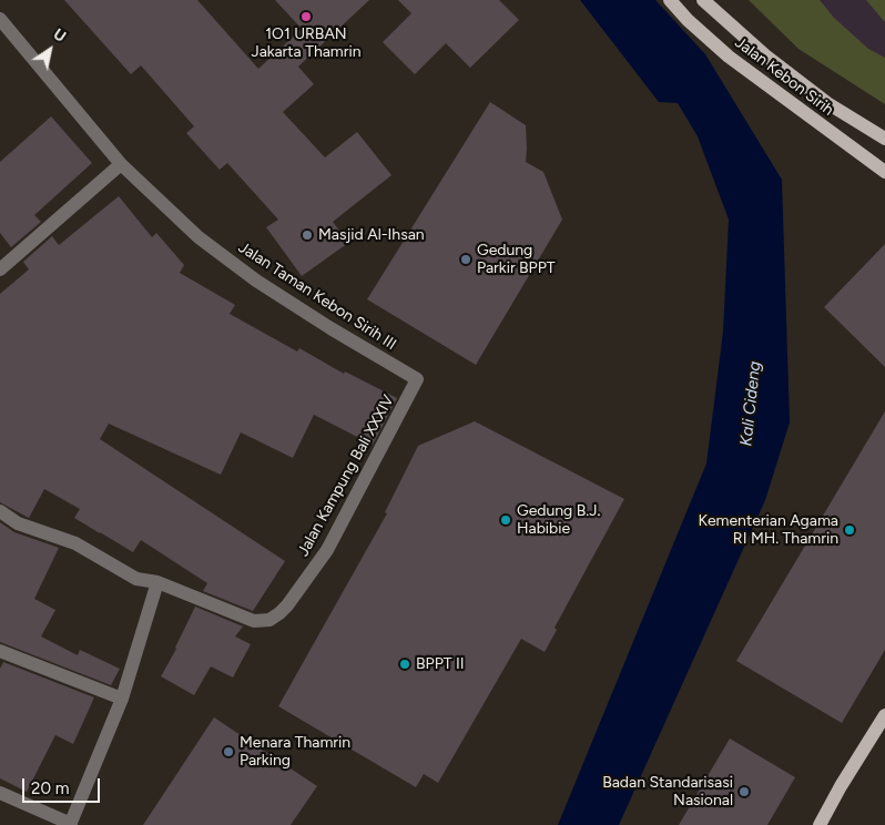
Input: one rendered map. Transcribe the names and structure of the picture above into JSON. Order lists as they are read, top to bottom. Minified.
{"streets":{"main road":["Jalan Kebon Sirih"],"street":["Jalan Taman Kebon Sirih III","Jalan Kampung Bali XXXIV"]},"crossings":[["Jalan Taman Kebon Sirih III","Jalan Kampung Bali XXXIV"]],"water":["Kali Cideng"],"places":["1O1 URBAN Jakarta Thamrin","Masjid Al-Ihsan","Gedung Parkir BPPT","Gedung B.J. Habibie","Kementerian Agama RI MH. Thamrin","BPPT II","Menara Thamrin Parking","Badan Standarisasi Nasional"],"scale_bar":"20 m","north":"top right"}
